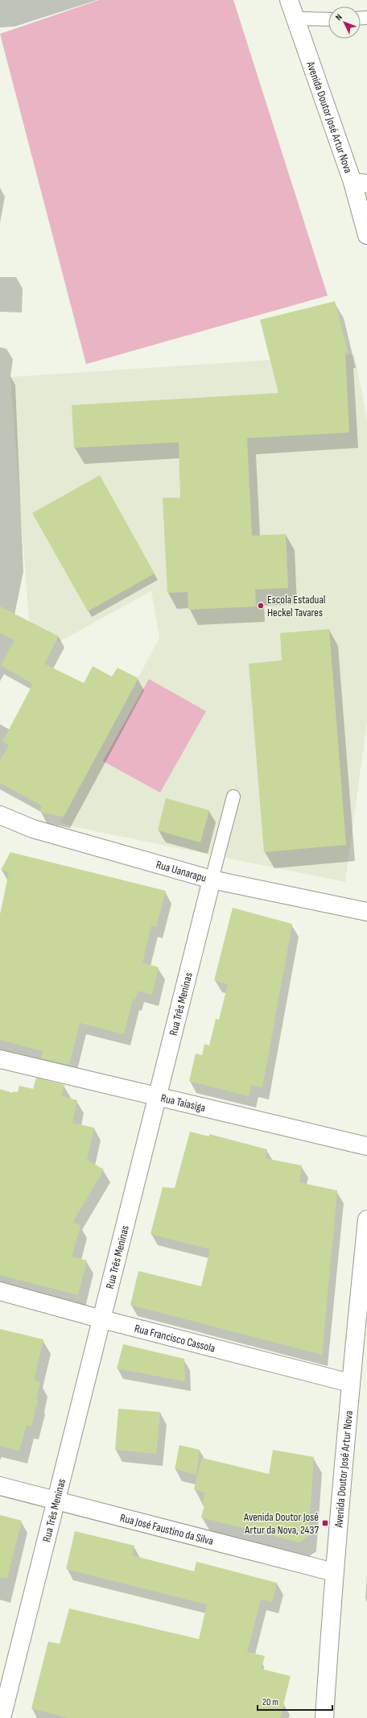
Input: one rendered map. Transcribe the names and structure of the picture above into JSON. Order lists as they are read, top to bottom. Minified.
{"streets":{"street":["Avenida Doutor José Artur Nova","Rua Uanarapu","Rua Três Meninas","Rua Taiasiga","Rua Francisco Cassola","Rua José Faustino da Silva"]},"crossings":[["Avenida Doutor José Artur Nova","Rua Francisco Cassola"],["Avenida Doutor José Artur Nova","Rua José Faustino da Silva"],["Rua Uanarapu","Rua Três Meninas"],["Rua Três Meninas","Rua Taiasiga"],["Rua Três Meninas","Rua Francisco Cassola"],["Rua Três Meninas","Rua José Faustino da Silva"]],"places":{"other":["Escola Estadual Heckel Tavares"],"transit":["Avenida Doutor José Artur da Nova, 2437"]},"scale_bar":"20 m","north":"top left"}
